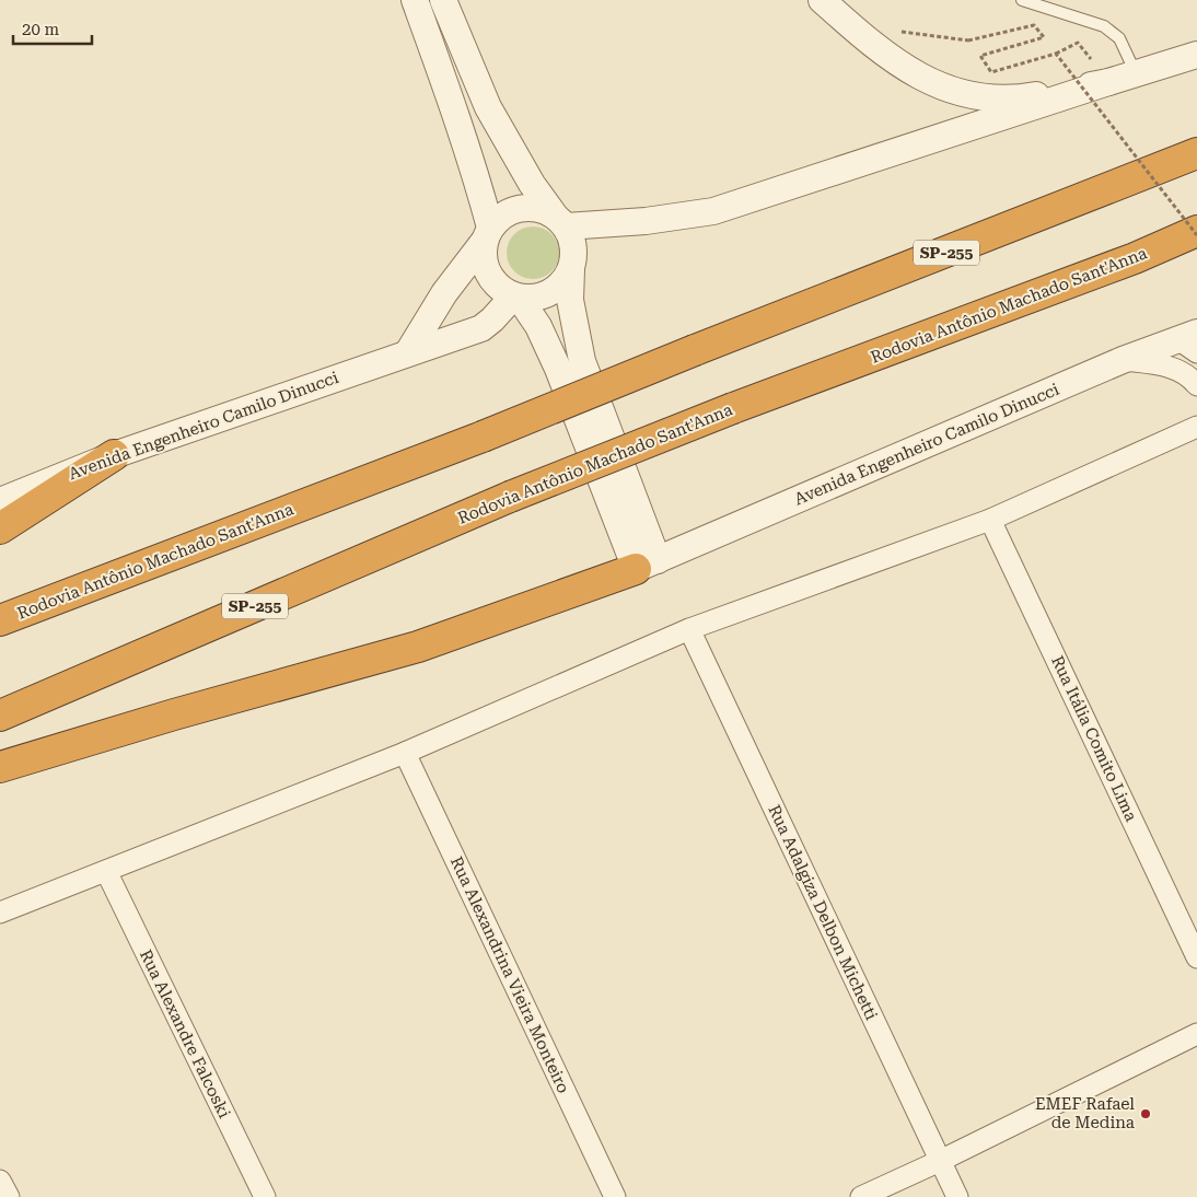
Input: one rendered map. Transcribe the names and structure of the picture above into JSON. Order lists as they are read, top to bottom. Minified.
{"streets":{"highway":["SP-255","Rodovia Antônio Machado Sant'Anna"],"street":["Avenida Engenheiro Camilo Dinucci","Rua Itália Comito Lima","Rua Adalgiza Delbon Michetti","Rua Alexandrina Vieira Monteiro","Rua Alexandre Falcoski"]},"places":["EMEF Rafael de Medina"],"scale_bar":"20 m"}
